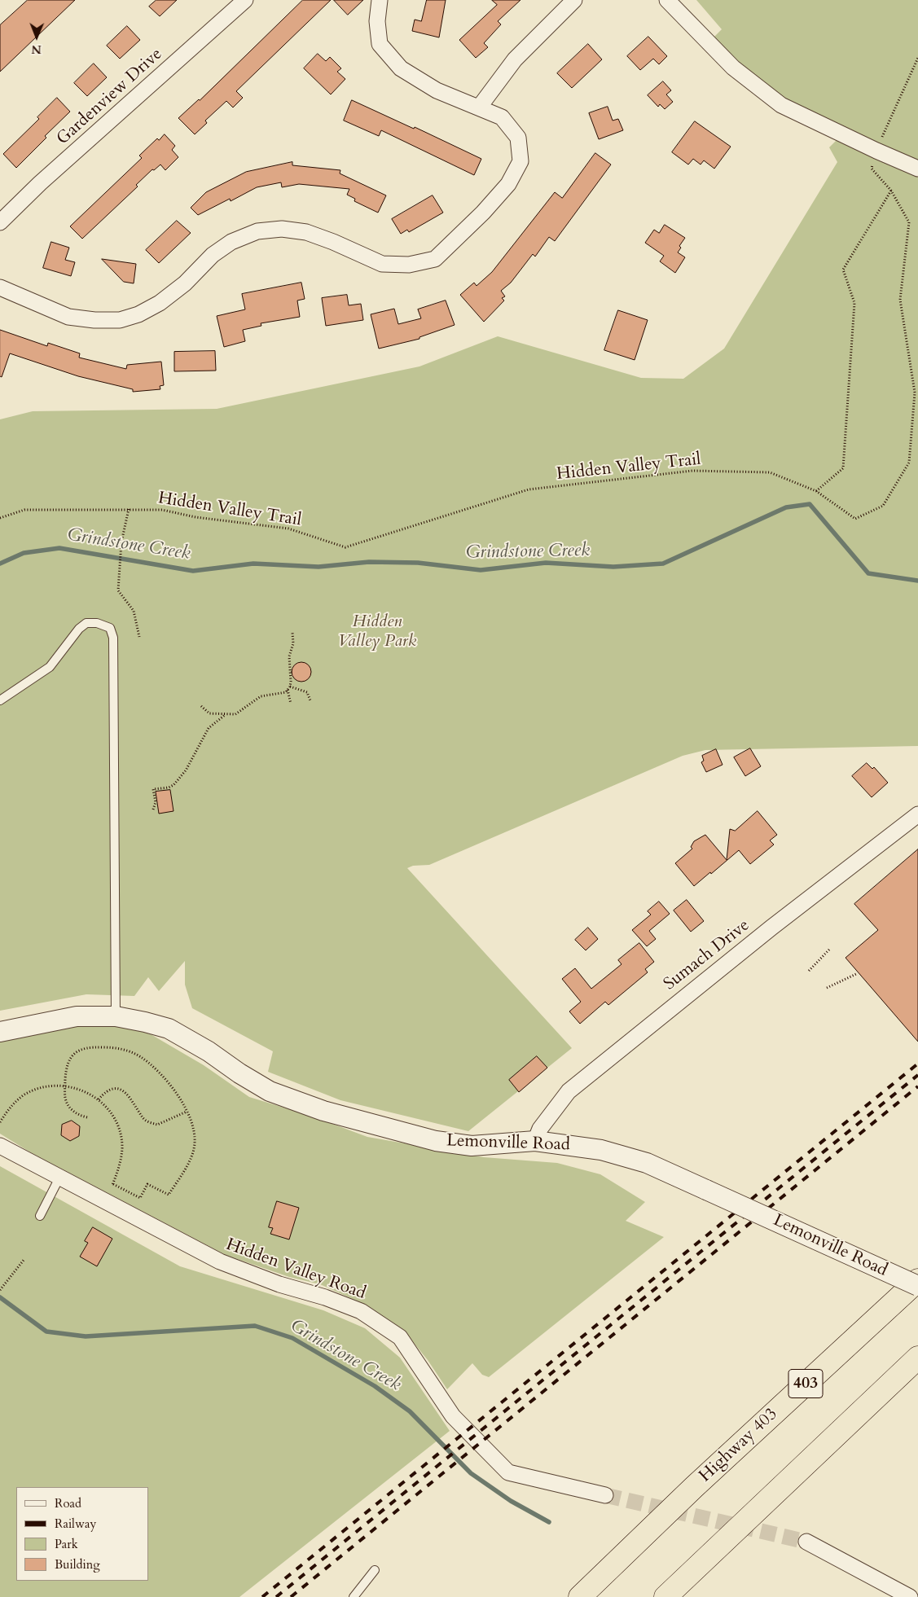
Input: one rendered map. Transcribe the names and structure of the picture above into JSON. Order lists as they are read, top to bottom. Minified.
{"streets":{"highway":["403","Highway 403"],"street":["Gardenview Drive","Sumach Drive","Lemonville Road","Hidden Valley Road"],"path":["Hidden Valley Trail"]},"crossings":[["Sumach Drive","Lemonville Road"]],"water":["Grindstone Creek"],"parks":["Hidden Valley Park"],"legend":["Road","Railway","Park","Building"],"north":"bottom"}
